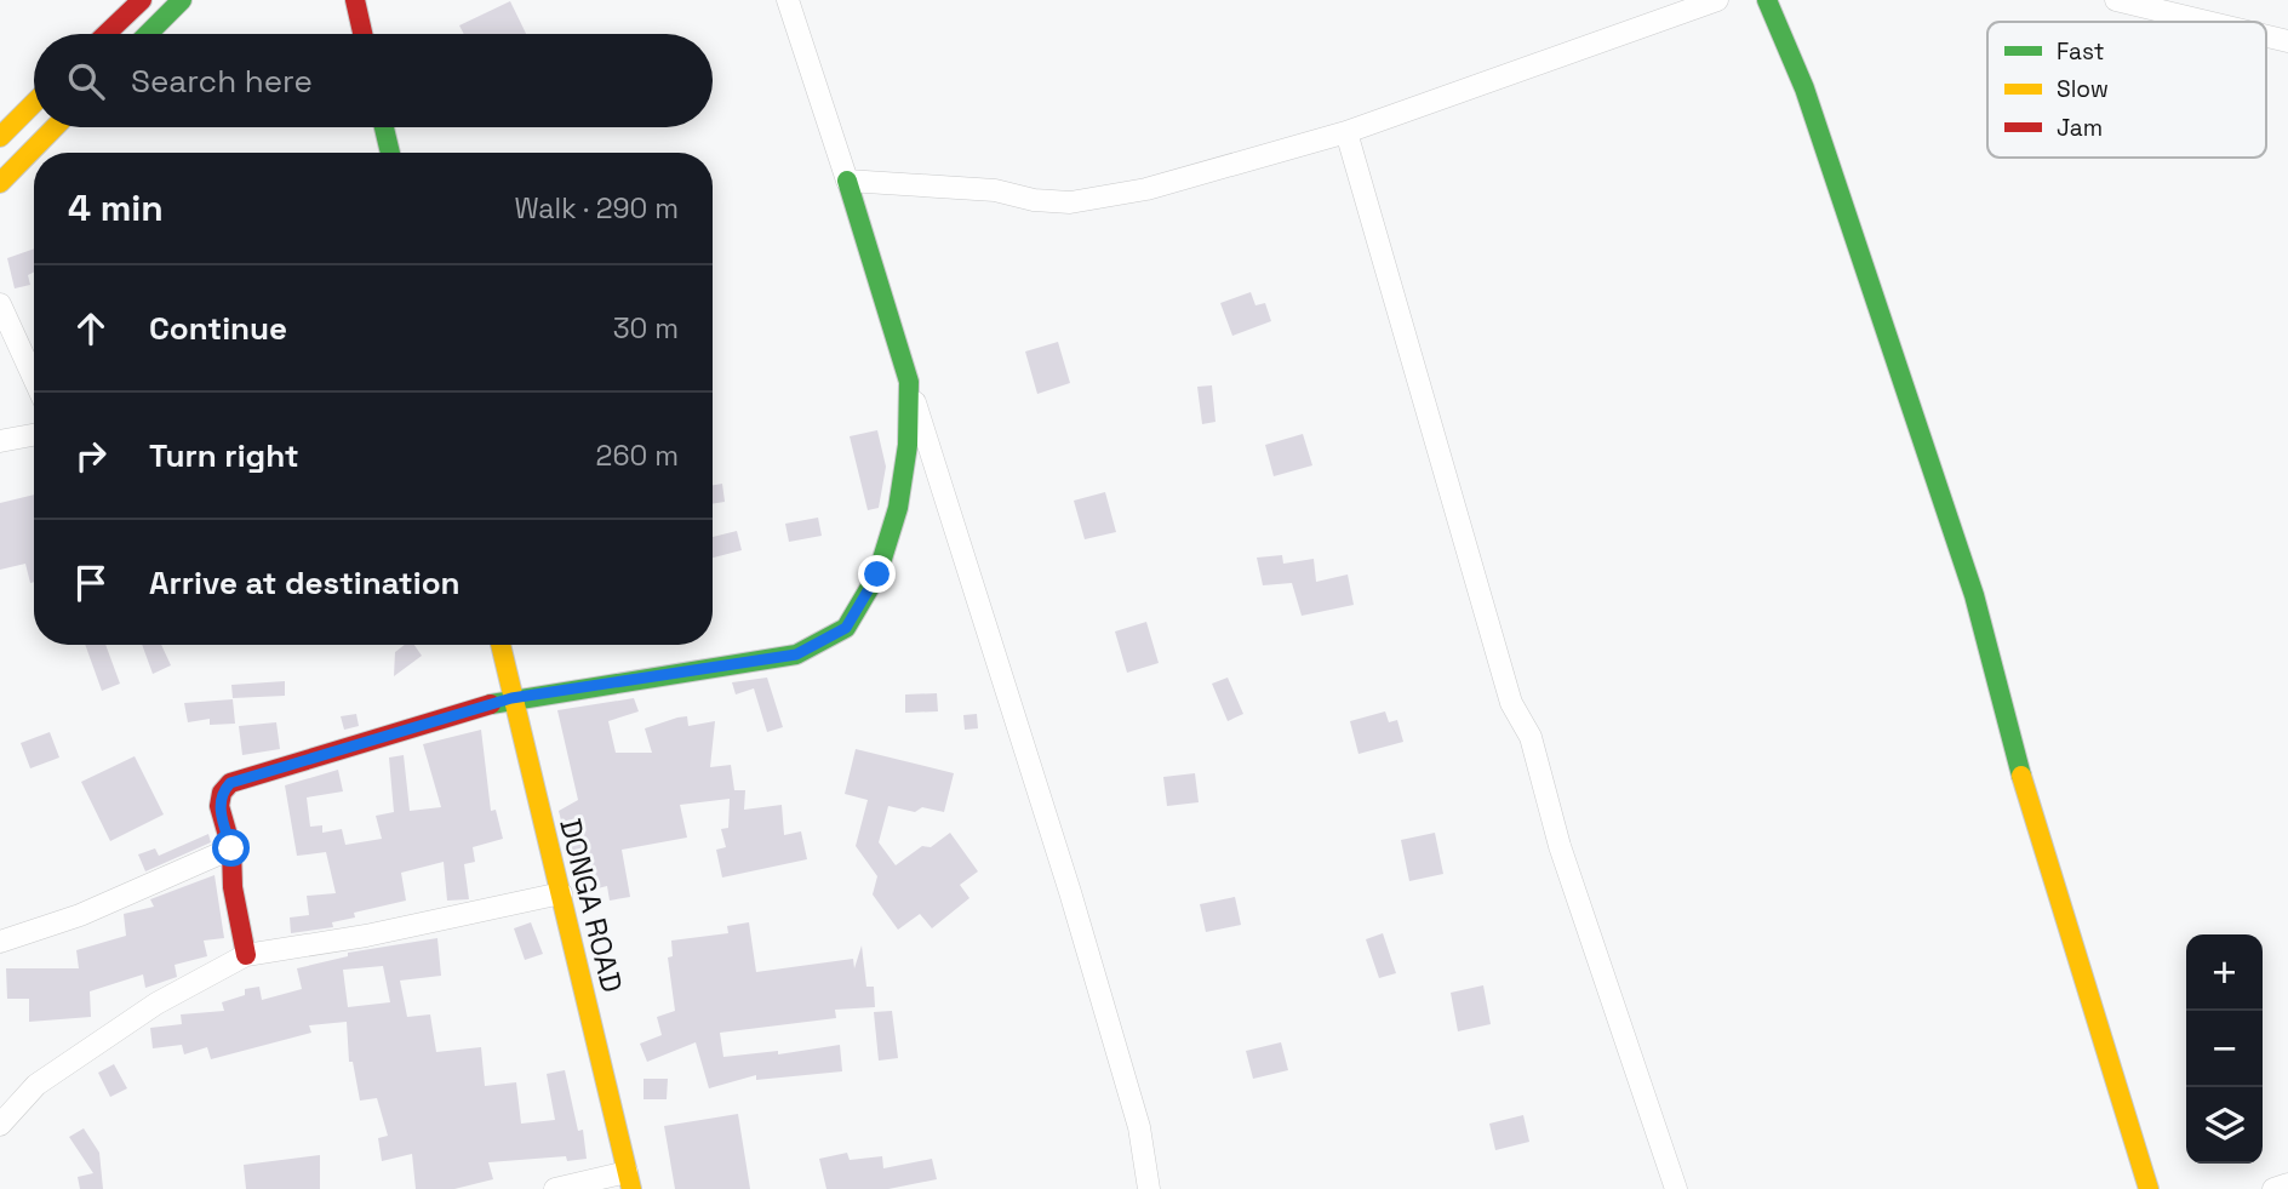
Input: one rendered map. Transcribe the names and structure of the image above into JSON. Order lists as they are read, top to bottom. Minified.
{"streets":{"street":["DONGA ROAD"]},"legend":["Fast","Slow","Jam"],"page":{"search":"Search here","heading":["4 min","Walk · 290 m"],"list":[["Continue","30 m"],["Turn right","260 m"],"Arrive at destination"],"map_buttons":["+","−"]}}
